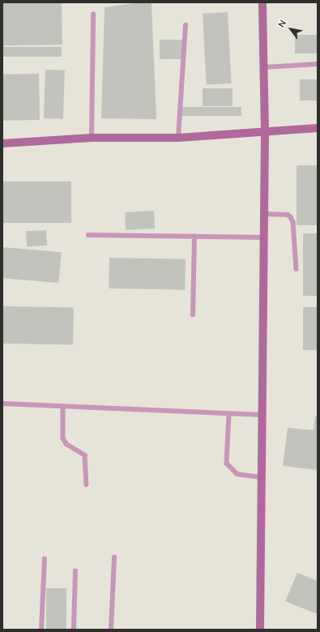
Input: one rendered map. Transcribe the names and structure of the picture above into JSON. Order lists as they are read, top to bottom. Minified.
{"north":"top left"}
